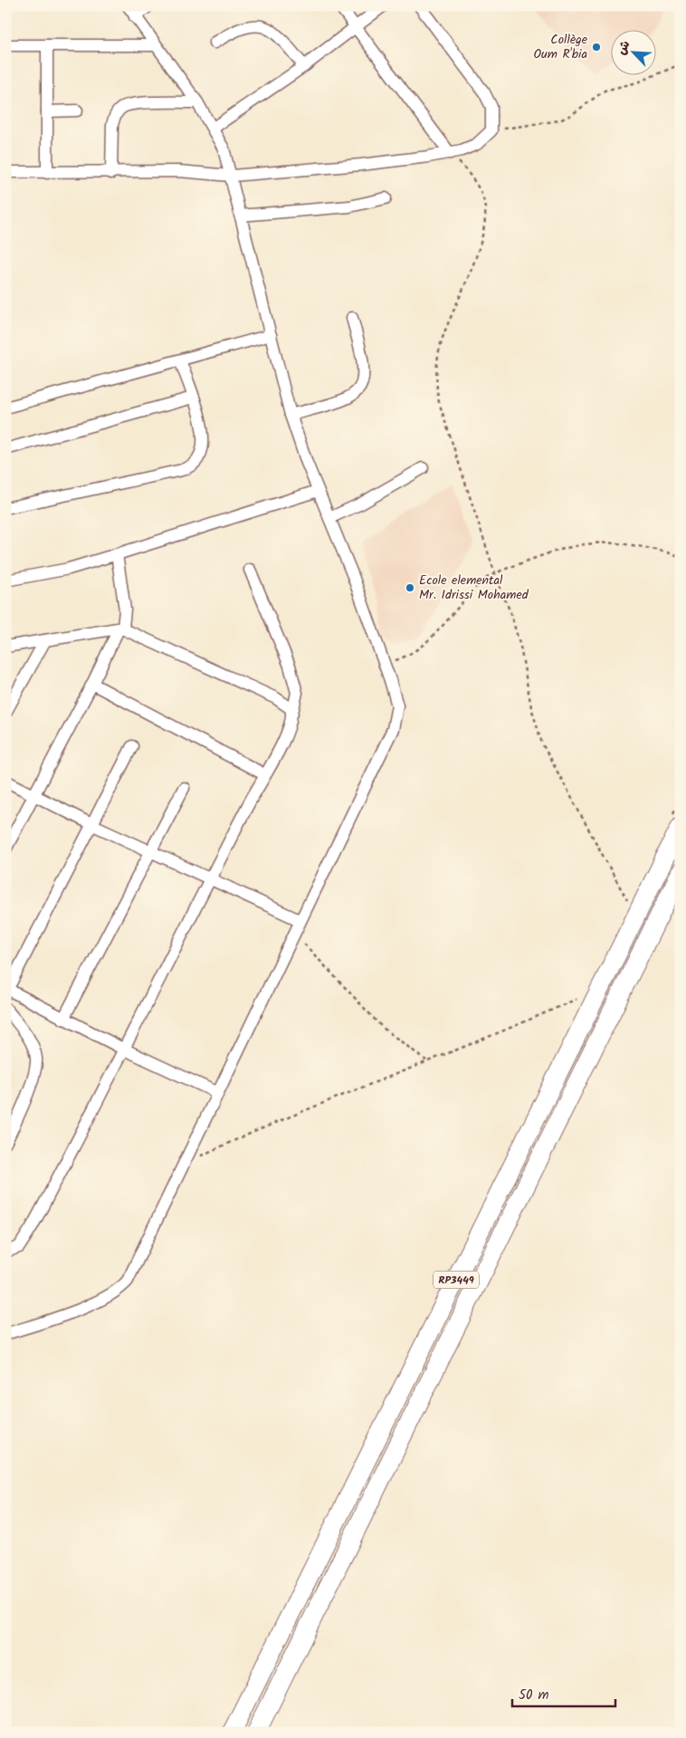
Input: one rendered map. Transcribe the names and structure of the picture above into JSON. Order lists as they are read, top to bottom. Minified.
{"streets":{"highway":["RP3449"]},"places":["Collège Oum R'bia","Ecole elemental Mr. Idrissi Mohamed"],"scale_bar":"50 m","north":"top left"}
